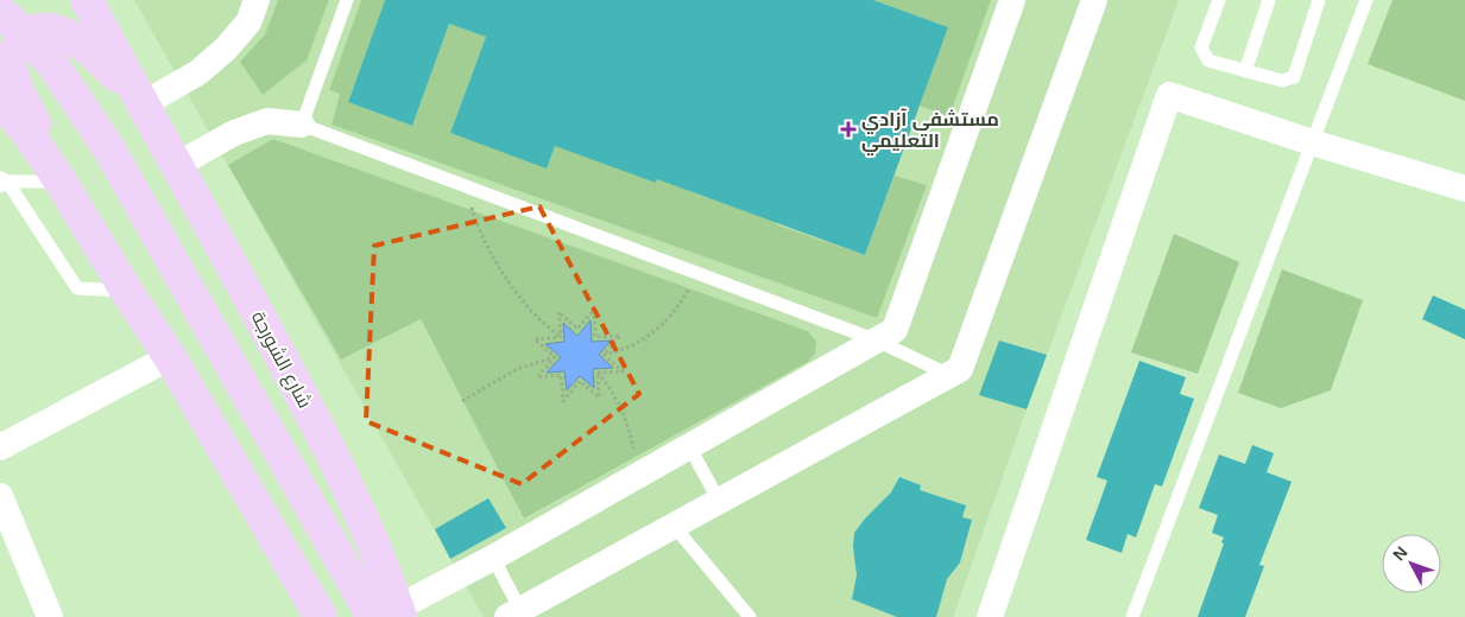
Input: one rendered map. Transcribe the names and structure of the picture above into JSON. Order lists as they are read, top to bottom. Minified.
{"streets":{"main road":["شارع الشورجة"]},"places":{"health":["مستشفى آزادي التعليمي"]},"north":"top left"}
